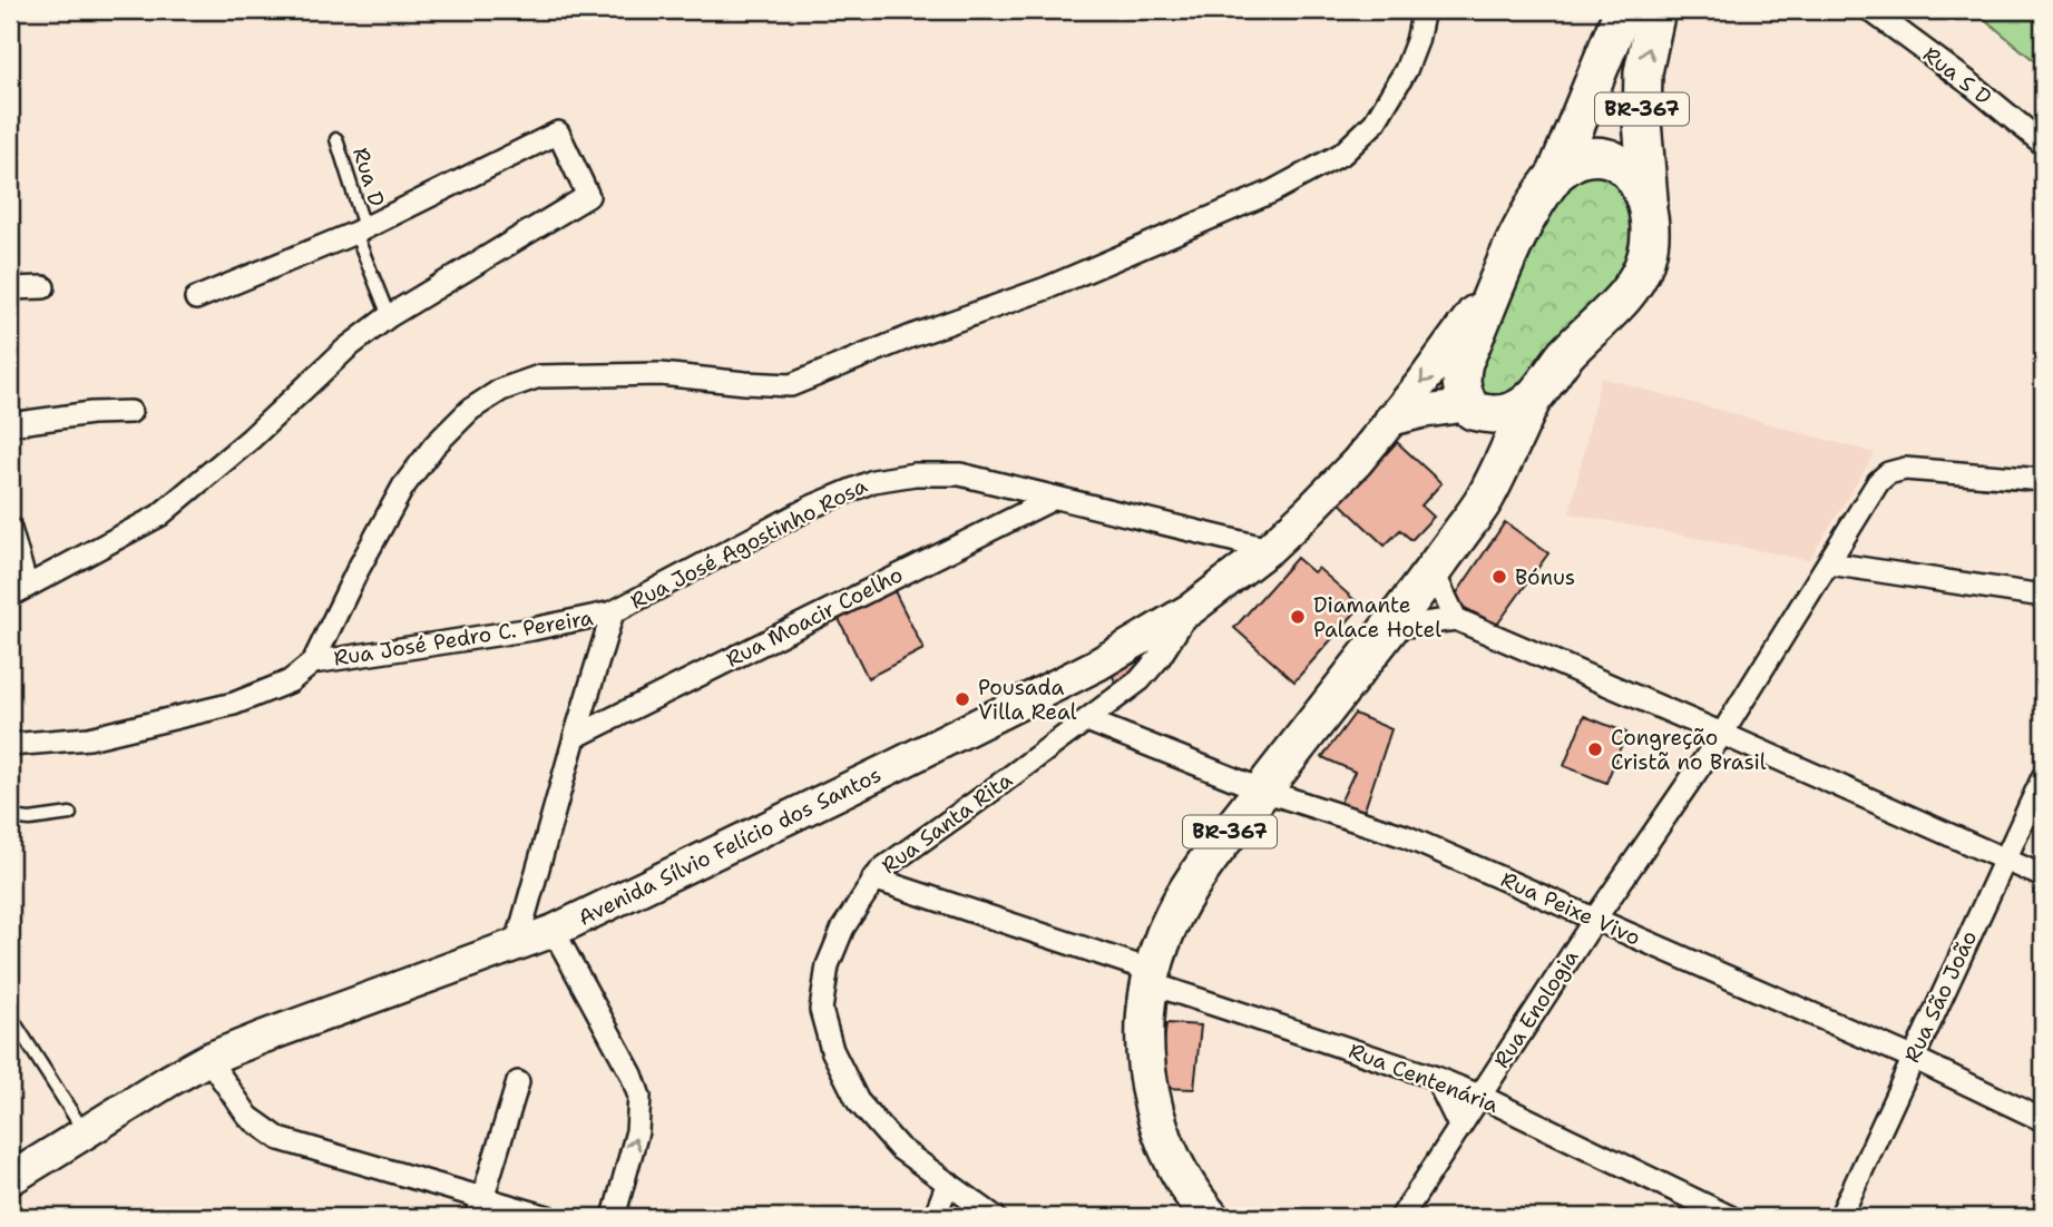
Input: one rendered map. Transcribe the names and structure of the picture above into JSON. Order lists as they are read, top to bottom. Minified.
{"streets":{"highway":["BR-367"],"main road":["Avenida Sílvio Felício dos Santos"],"street":["Rua S D","Rua José Agostinho Rosa","Rua Moacir Coelho","Rua José Pedro C. Pereira","Rua Santa Rita","Rua Peixe Vivo","Rua São João","Rua Enologia","Rua Centenária"],"lane":["Rua D"]},"crossings":[["BR-367","Avenida Sílvio Felício dos Santos"],["BR-367","Rua Peixe Vivo"],["BR-367","Rua Centenária"],["Rua José Agostinho Rosa","Rua Moacir Coelho"],["Rua José Agostinho Rosa","Rua José Pedro C. Pereira"],["Rua José Agostinho Rosa","Avenida Sílvio Felício dos Santos"],["Rua Santa Rita","Avenida Sílvio Felício dos Santos"],["Rua Santa Rita","Rua Peixe Vivo"],["Rua Santa Rita","Rua Centenária"],["Rua Peixe Vivo","Rua São João"],["Rua Peixe Vivo","Rua Enologia"],["Rua Enologia","Rua Centenária"]],"places":["Bónus","Diamante Palace Hotel","Pousada Villa Real","Congreção Cristã no Brasil"]}
